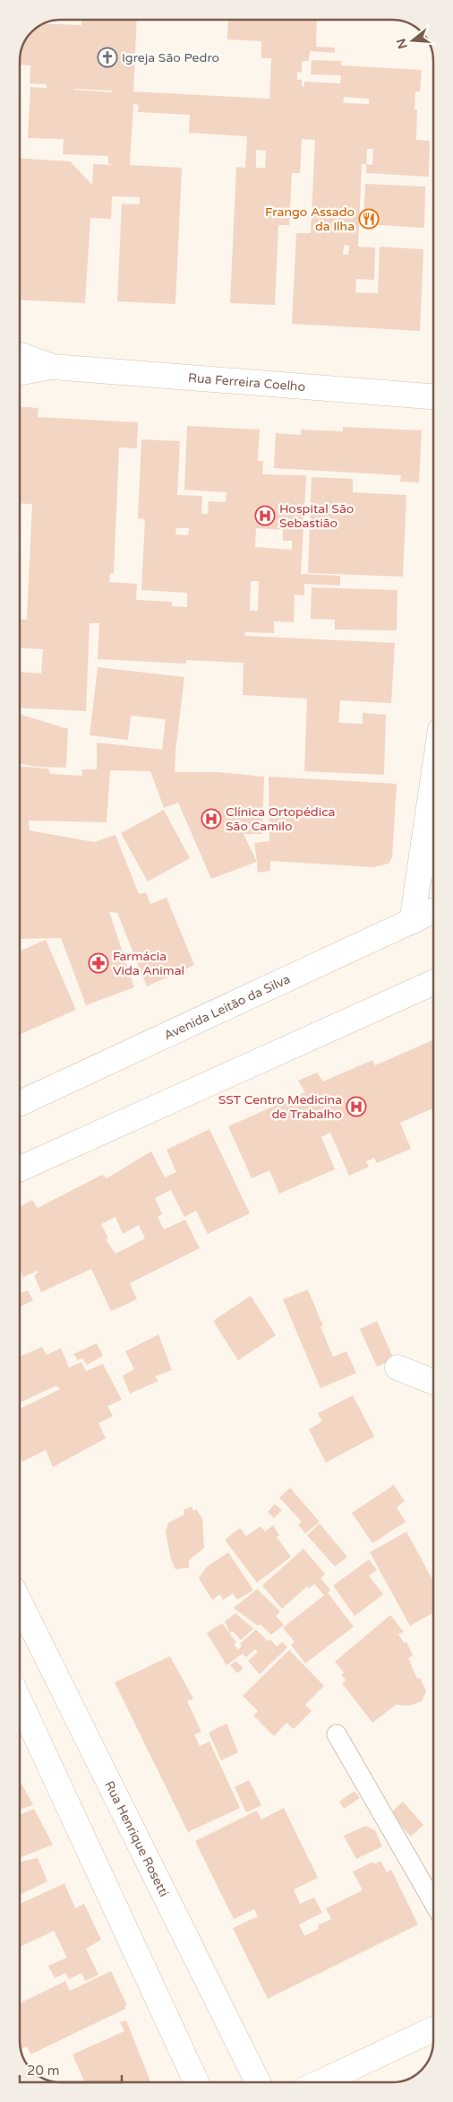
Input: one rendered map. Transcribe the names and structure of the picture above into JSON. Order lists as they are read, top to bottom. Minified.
{"streets":{"street":["Rua Ferreira Coelho","Avenida Leitão da Silva","Rua Henrique Rosetti"]},"places":{"church":["Igreja São Pedro"],"restaurant":["Frango Assado da Ilha"],"hospital":["Hospital São Sebastião","Clínica Ortopédica São Camilo","SST Centro Medicina de Trabalho"],"pharmacy":["Farmácia Vida Animal"]},"scale_bar":"20 m","north":"left"}
